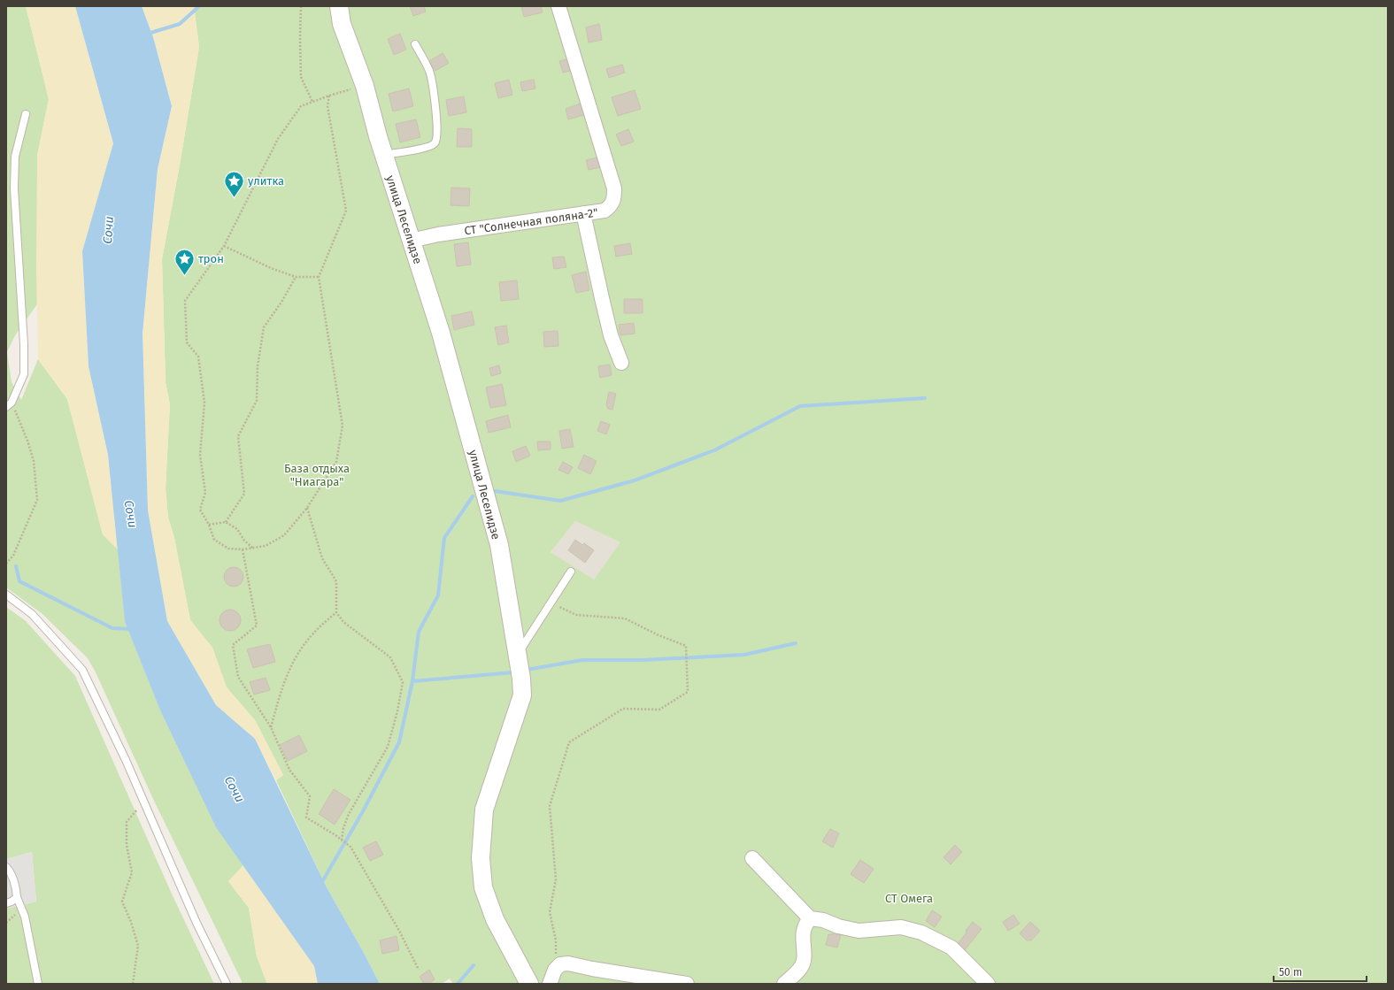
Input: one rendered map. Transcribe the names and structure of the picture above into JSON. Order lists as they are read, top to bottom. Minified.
{"streets":{"street":["улица Леселидзе","СТ \"Солнечная поляна-2\""]},"crossings":[["улица Леселидзе","СТ \"Солнечная поляна-2\""]],"water":["Сочи"],"parks":["База отдыха \"Ниагара\"","СТ Омега"],"places":{"place":["улитка","трон"]},"scale_bar":"50 m"}
